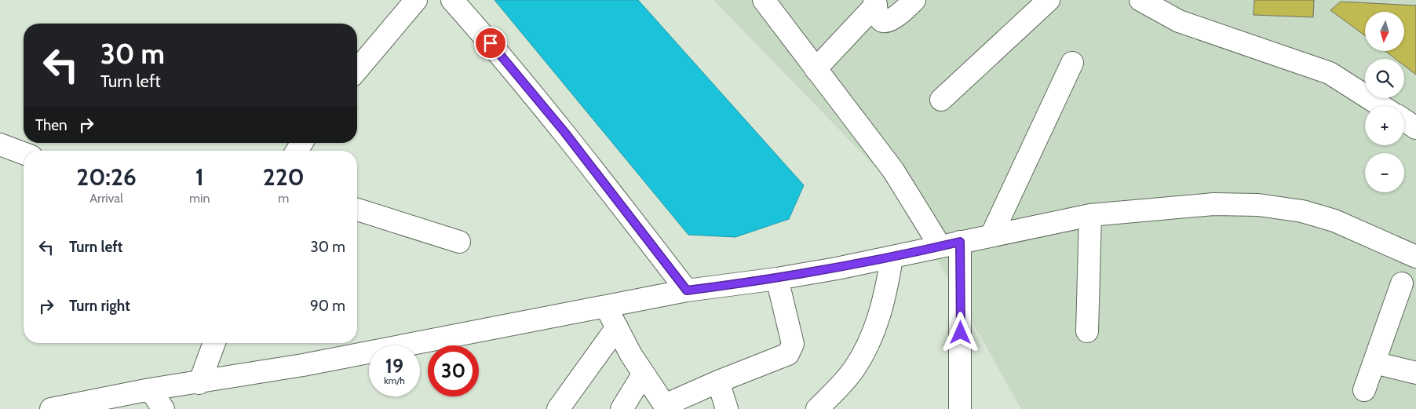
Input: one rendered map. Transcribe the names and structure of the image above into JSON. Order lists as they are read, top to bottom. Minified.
{"north":"bottom","page":{"map_buttons":["+","−"],"turn":["30 m","Turn left"],"then":"Then","eta":["20:26","Arrival","1","min","220","m"],"list":[{"name":"Turn left","value":"30 m"},{"name":"Turn right","value":"90 m"}],"speed":"19 km/h","limit":"30"}}
